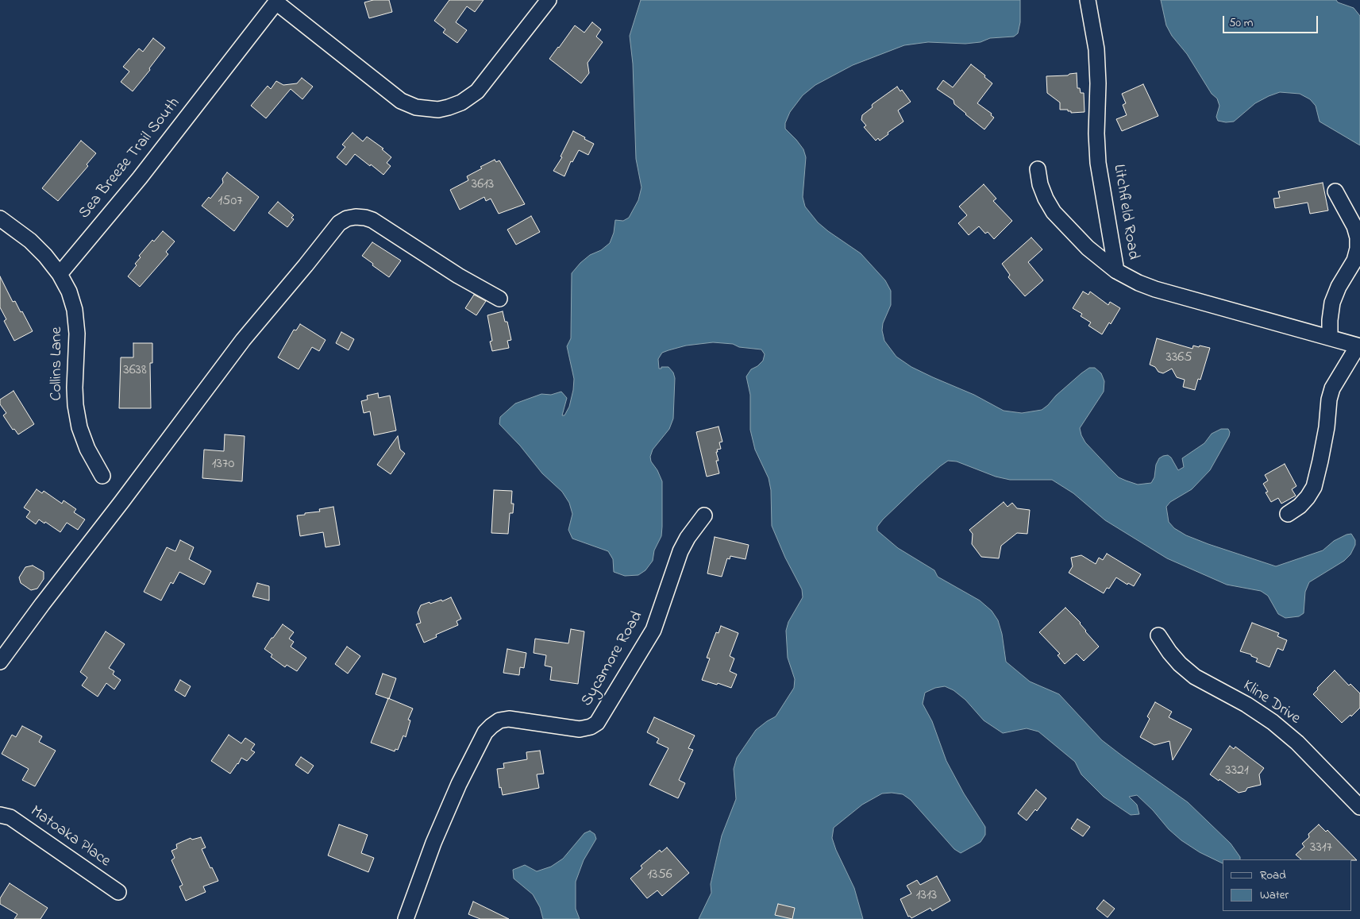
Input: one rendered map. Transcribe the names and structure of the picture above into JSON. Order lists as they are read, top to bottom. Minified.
{"streets":{"street":["Sea Breeze Trail South","Litchfield Road","Collins Lane","Sycamore Road","Kline Drive","Matoaka Place"]},"crossings":[["Sea Breeze Trail South","Collins Lane"]],"house_numbers":["3613","1507","3365","3638","1370","3321","3317","1356","1313"],"legend":["Road","Water"],"scale_bar":"50 m"}
